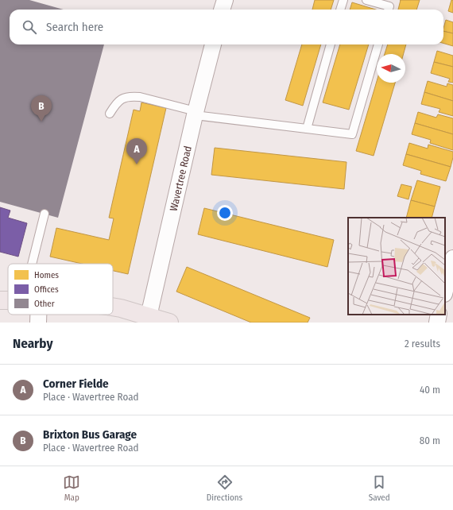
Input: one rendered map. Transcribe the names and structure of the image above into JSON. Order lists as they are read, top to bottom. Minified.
{"streets":{"street":["Wavertree Road"]},"legend":["Homes","Offices","Other"],"north":"left","page":{"search":"Search here","pins":["B","A"],"heading":["Nearby","2 results"],"list":[{"mark":"A","name":"Corner Fielde","note":"Place · Wavertree Road","value":"40 m"},{"mark":"B","name":"Brixton Bus Garage","note":"Place · Wavertree Road","value":"80 m"}],"nav":["Map","Directions","Saved"]}}
